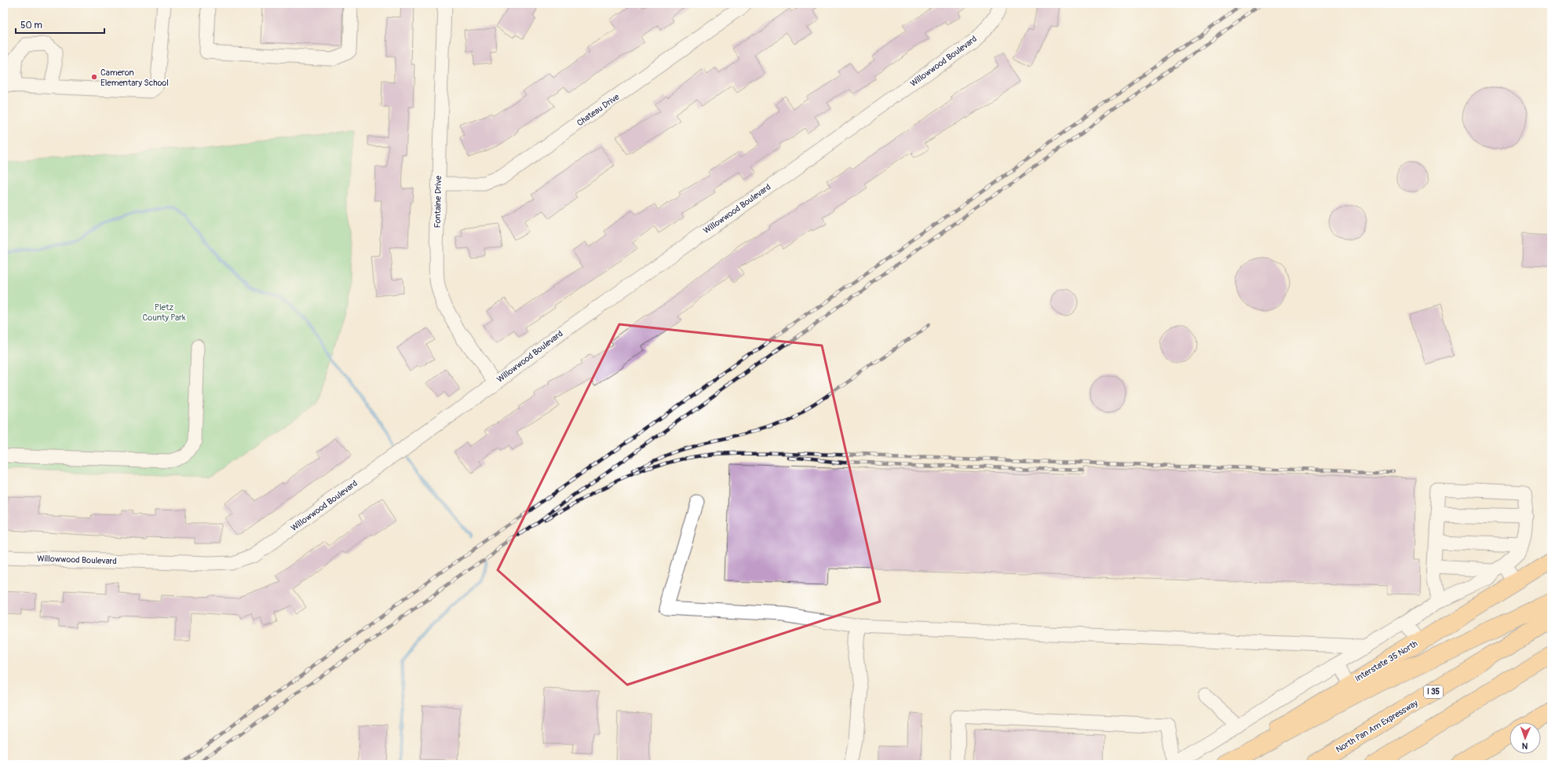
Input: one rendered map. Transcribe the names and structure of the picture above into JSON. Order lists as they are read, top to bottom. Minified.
{"streets":{"main road":["Interstate 35 North","I 35","North Pan Am Expressway"],"street":["Willowwood Boulevard","Chateau Drive","Fontaine Drive"]},"crossings":[["Willowwood Boulevard","Fontaine Drive"],["Chateau Drive","Fontaine Drive"]],"parks":["Pletz County Park"],"places":["Cameron Elementary School"],"scale_bar":"50 m","north":"bottom"}
